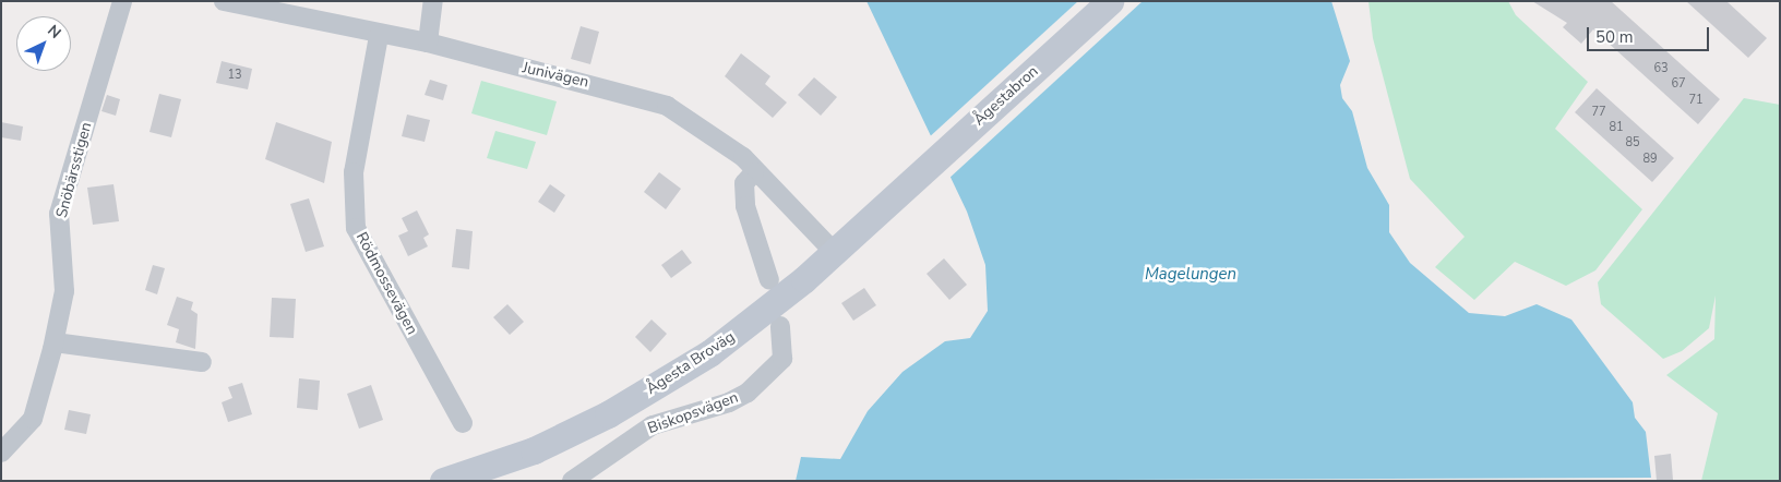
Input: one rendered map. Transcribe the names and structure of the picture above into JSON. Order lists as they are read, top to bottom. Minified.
{"streets":{"main road":["Ågestabron","Ågesta Broväg"],"street":["Junivägen","Snöbärsstigen","Rödmossevägen","Biskopsvägen"]},"crossings":[["Junivägen","Rödmossevägen"],["Junivägen","Ågesta Broväg"],["Ågestabron","Ågesta Broväg"]],"water":["Magelungen"],"house_numbers":["63","13","67","71","77","81","85","89"],"scale_bar":"50 m","north":"top right"}
